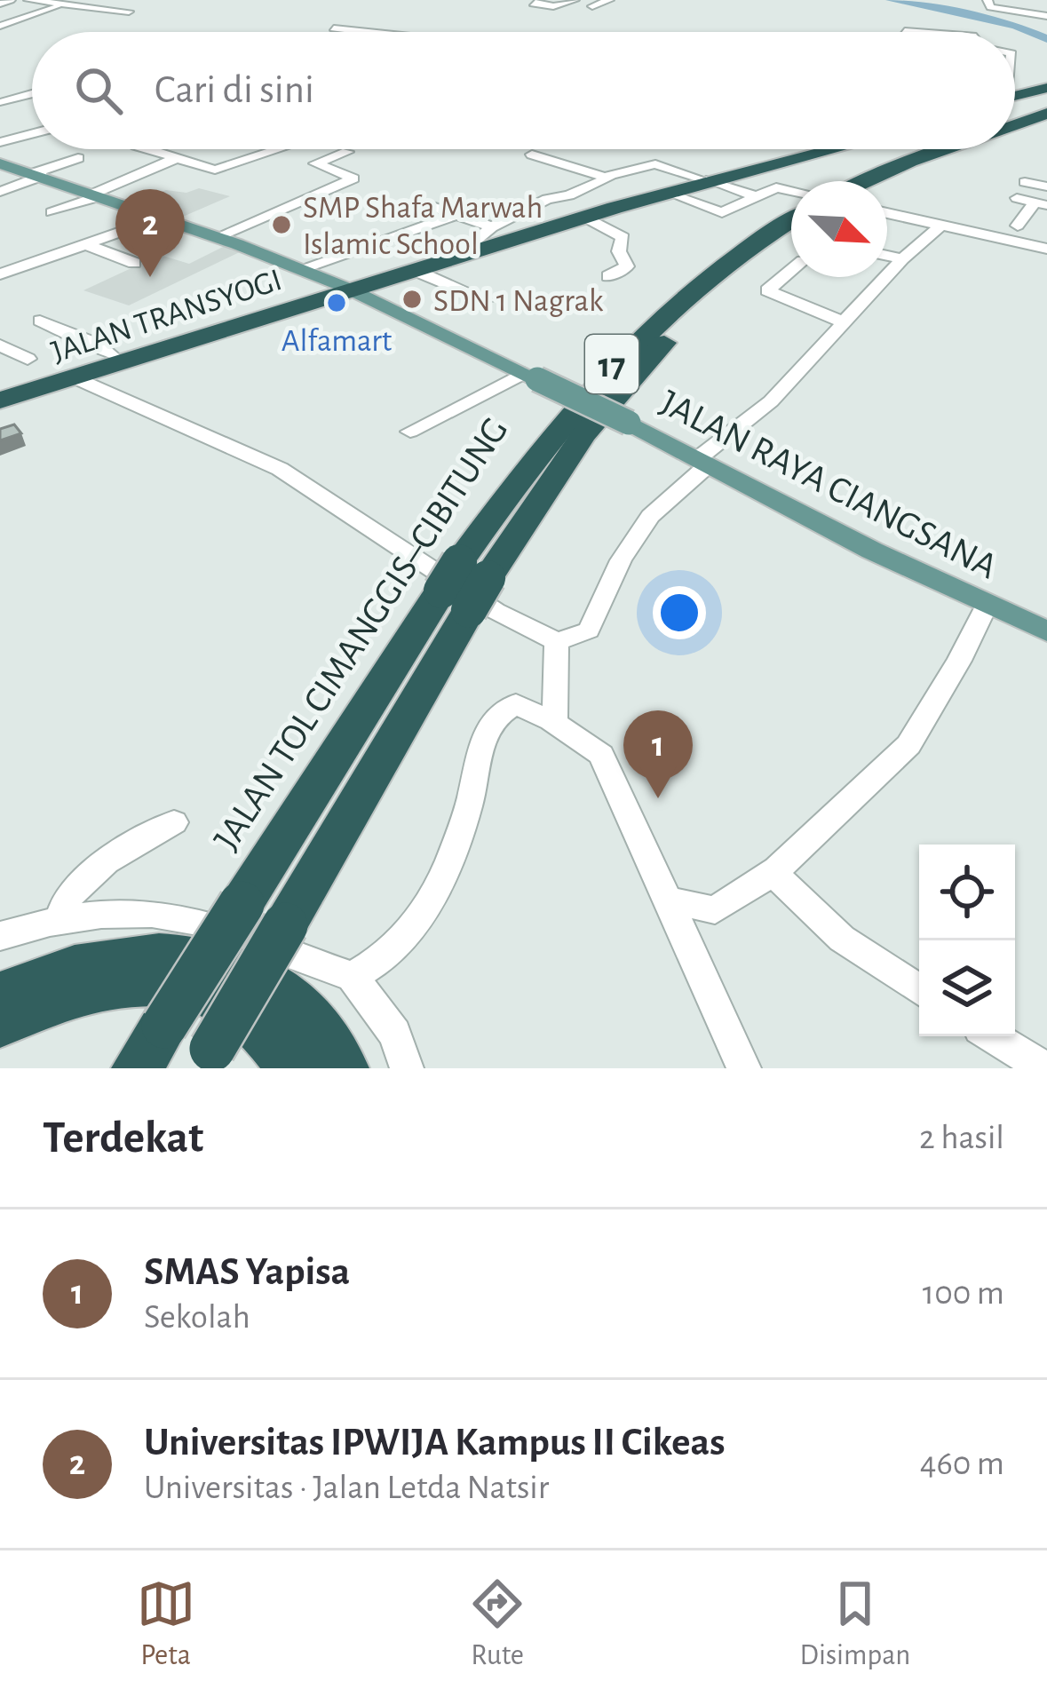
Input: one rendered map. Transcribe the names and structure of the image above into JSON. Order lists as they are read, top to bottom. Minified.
{"streets":{"highway":["JALAN TRANSYOGI","17","JALAN TOL CIMANGGIS–CIBITUNG"],"main road":["JALAN RAYA CIANGSANA"]},"crossings":[["JALAN TRANSYOGI","JALAN RAYA CIANGSANA"]],"places":["SMP Shafa Marwah Islamic School","SDN 1 Nagrak","Alfamart"],"north":"bottom right","page":{"search":"Cari di sini","pins":["2","1"],"heading":["Terdekat","2 hasil"],"list":[{"mark":"1","name":"SMAS Yapisa","note":"Sekolah","value":"100 m"},{"mark":"2","name":"Universitas IPWIJA Kampus II Cikeas","note":"Universitas · Jalan Letda Natsir","value":"460 m"}],"nav":["Peta","Rute","Disimpan"]}}
